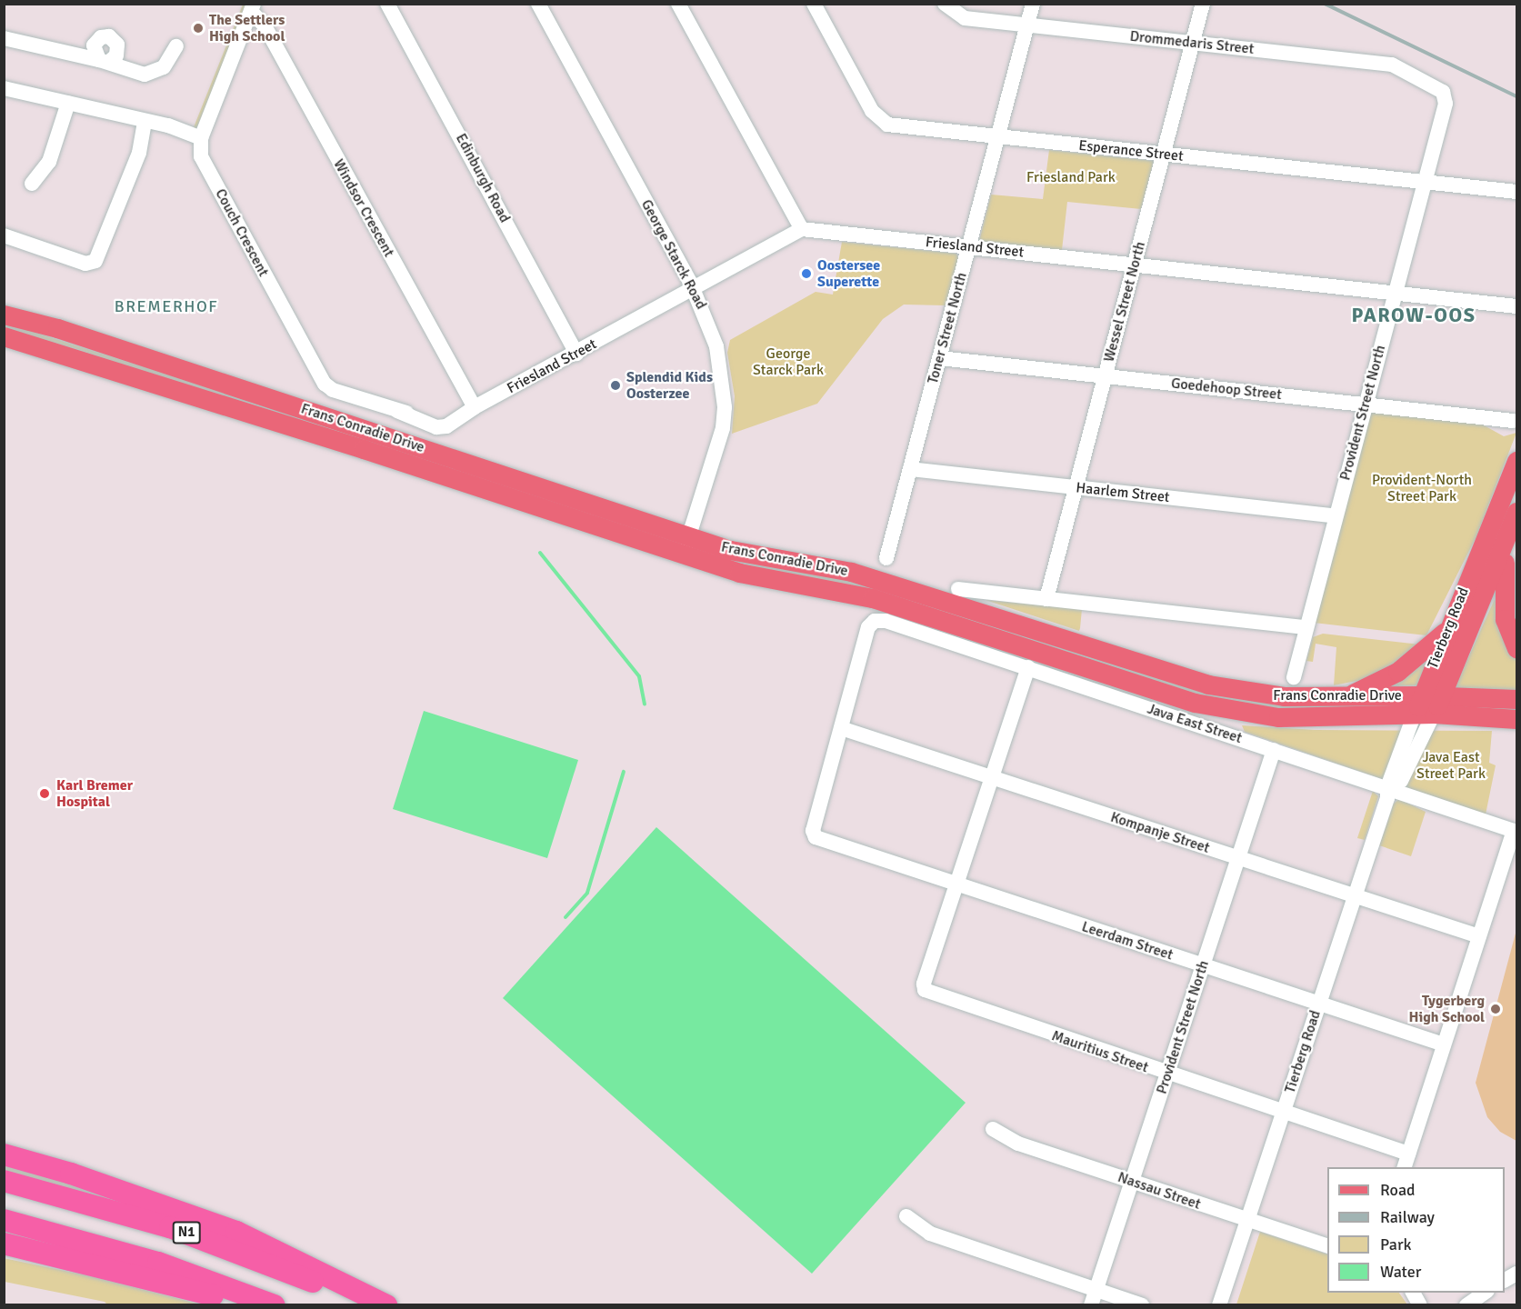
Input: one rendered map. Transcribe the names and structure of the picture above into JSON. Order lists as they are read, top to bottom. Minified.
{"streets":{"highway":["N1"],"main road":["Frans Conradie Drive","Tierberg Road"],"street":["Drommedaris Street","Esperance Street","Edinburgh Road","Windsor Crescent","Couch Crescent","Friesland Street","George Starck Road","Wessel Street North","Toner Street North","Goedehoop Street","Provident Street North","Haarlem Street","Java East Street","Kompanje Street","Leerdam Street","Mauritius Street","Nassau Street"]},"crossings":[["Drommedaris Street","Wessel Street North"],["Drommedaris Street","Toner Street North"],["Drommedaris Street","Provident Street North"],["Esperance Street","Wessel Street North"],["Esperance Street","Toner Street North"],["Esperance Street","Provident Street North"],["Edinburgh Road","Friesland Street"],["Windsor Crescent","Couch Crescent"],["Windsor Crescent","Friesland Street"],["Couch Crescent","Friesland Street"],["Friesland Street","George Starck Road"],["Friesland Street","Wessel Street North"],["Friesland Street","Toner Street North"],["Friesland Street","Provident Street North"],["George Starck Road","Frans Conradie Drive"],["Wessel Street North","Goedehoop Street"],["Wessel Street North","Haarlem Street"],["Toner Street North","Goedehoop Street"],["Toner Street North","Haarlem Street"],["Goedehoop Street","Provident Street North"],["Provident Street North","Haarlem Street"],["Provident Street North","Java East Street"],["Provident Street North","Kompanje Street"],["Provident Street North","Leerdam Street"],["Provident Street North","Mauritius Street"],["Provident Street North","Nassau Street"],["Frans Conradie Drive","Tierberg Road"],["Tierberg Road","Java East Street"],["Tierberg Road","Kompanje Street"],["Tierberg Road","Leerdam Street"],["Tierberg Road","Mauritius Street"],["Tierberg Road","Nassau Street"],["Java East Street","Kompanje Street"],["Java East Street","Leerdam Street"],["Kompanje Street","Leerdam Street"],["Leerdam Street","Mauritius Street"]],"districts":["BREMERHOF","PAROW-OOS"],"parks":["Friesland Park","George Starck Park","Provident-North Street Park","Java East Street Park"],"places":["The Settlers High School","Oostersee Superette","Splendid Kids Oosterzee","Karl Bremer Hospital","Tygerberg High School"],"legend":["Road","Railway","Park","Water"]}
